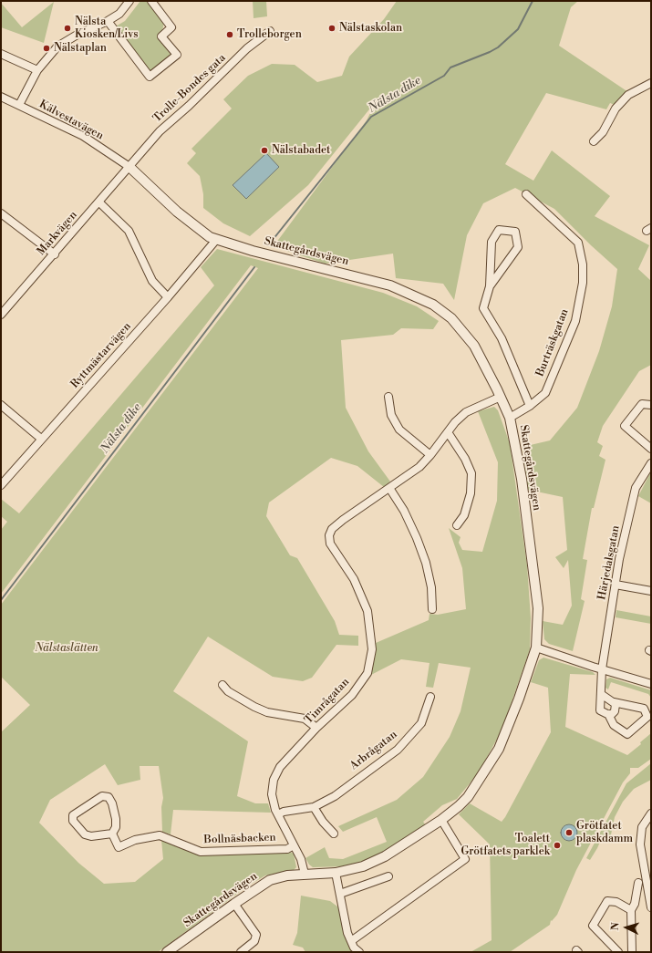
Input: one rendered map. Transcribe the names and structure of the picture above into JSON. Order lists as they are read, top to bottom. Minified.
{"streets":{"street":["Trolle-Bondes gata","Kälvestavägen","Markvägen","Skattegårdsvägen","Burträskgatan","Ryttmästarvägen","Härjedalsgatan","Timrågatan","Arbrågatan","Bollnäsbacken"]},"crossings":[["Trolle-Bondes gata","Kälvestavägen"],["Trolle-Bondes gata","Markvägen"],["Trolle-Bondes gata","Skattegårdsvägen"],["Kälvestavägen","Markvägen"],["Kälvestavägen","Skattegårdsvägen"],["Markvägen","Skattegårdsvägen"],["Skattegårdsvägen","Burträskgatan"],["Skattegårdsvägen","Ryttmästarvägen"],["Skattegårdsvägen","Timrågatan"],["Timrågatan","Arbrågatan"],["Timrågatan","Bollnäsbacken"]],"water":["Nälsta dike"],"parks":["Nälstaslätten"],"places":["Nälsta Kiosken/Livs","Nälstaskolan","Trolleborgen","Nälstaplan","Nälstabadet","Grötfatet plaskdamm","Toalett Grötfatets parklek"],"north":"left"}
